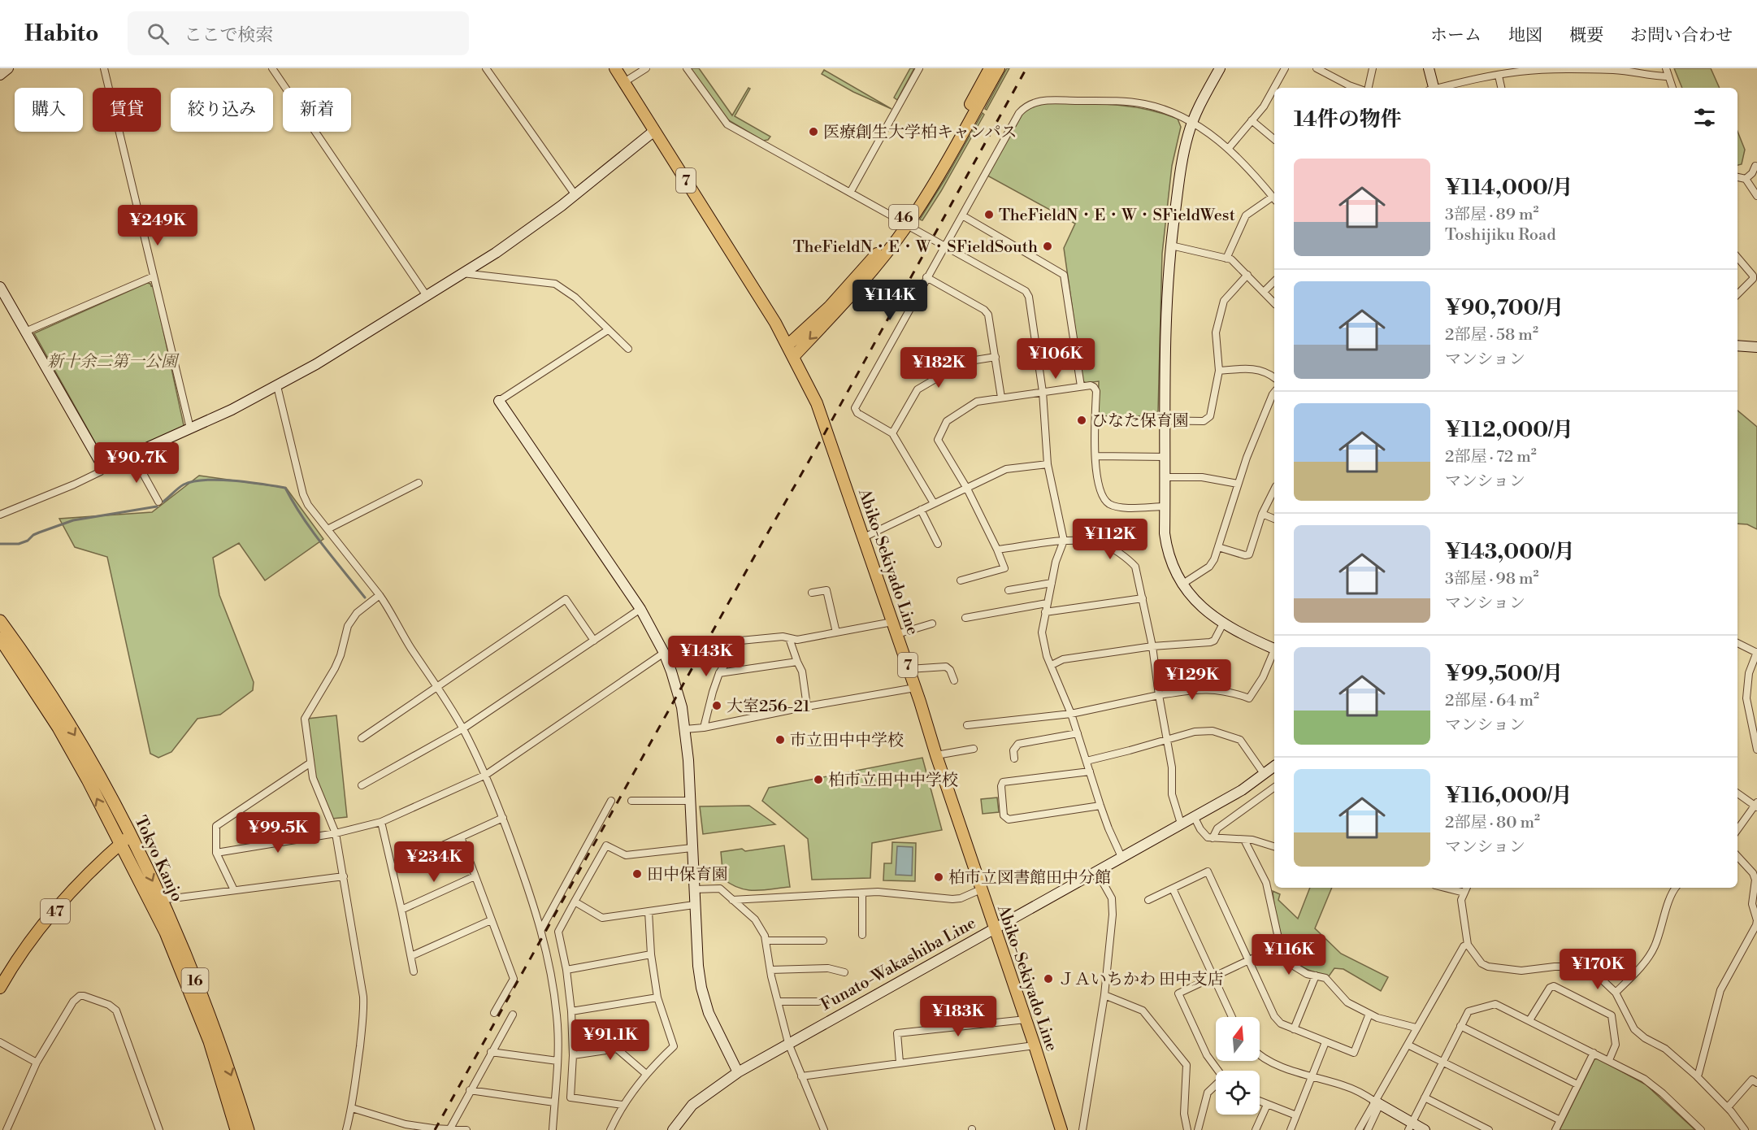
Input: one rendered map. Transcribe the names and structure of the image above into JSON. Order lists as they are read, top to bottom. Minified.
{"streets":{"highway":["Tokyo Kanjo","16"],"main road":["7","46","Abiko-Sekiyado Line","47"],"street":["Funato-Wakashiba Line"]},"crossings":[["46","Abiko-Sekiyado Line"],["Abiko-Sekiyado Line","Funato-Wakashiba Line"],["Tokyo Kanjo","47"]],"parks":["新十余二第一公園"],"places":["医療創生大学柏キャンパス","TheFieldN・E・W・SFieldWest","TheFieldN・E・W・SFieldSouth","ひなた保育園","大室256-21","市立田中中学校","柏市立田中中学校","田中保育園","柏市立図書館田中分館","ＪＡいちかわ 田中支店"],"north":"top","page":{"header":"Habito","search":"ここで検索","nav":["ホーム","地図","概要","お問い合わせ"],"chip":["購入","賃貸","絞り込み","新着"],"heading":"14件の物件","list":[{"name":"¥114,000/月","note":"3部屋 · 89 m² · Toshijiku Road"},{"name":"¥90,700/月","note":"2部屋 · 58 m² · マンション"},{"name":"¥112,000/月","note":"2部屋 · 72 m² · マンション"},{"name":"¥143,000/月","note":"3部屋 · 98 m² · マンション"},{"name":"¥99,500/月","note":"2部屋 · 64 m² · マンション"},{"name":"¥116,000/月","note":"2部屋 · 80 m² · マンション"}],"price":["¥249K","¥114K","¥106K","¥182K","¥90.7K","¥112K","¥143K","¥129K","¥99.5K","¥234K","¥116K","¥170K","¥183K","¥91.1K"]}}
